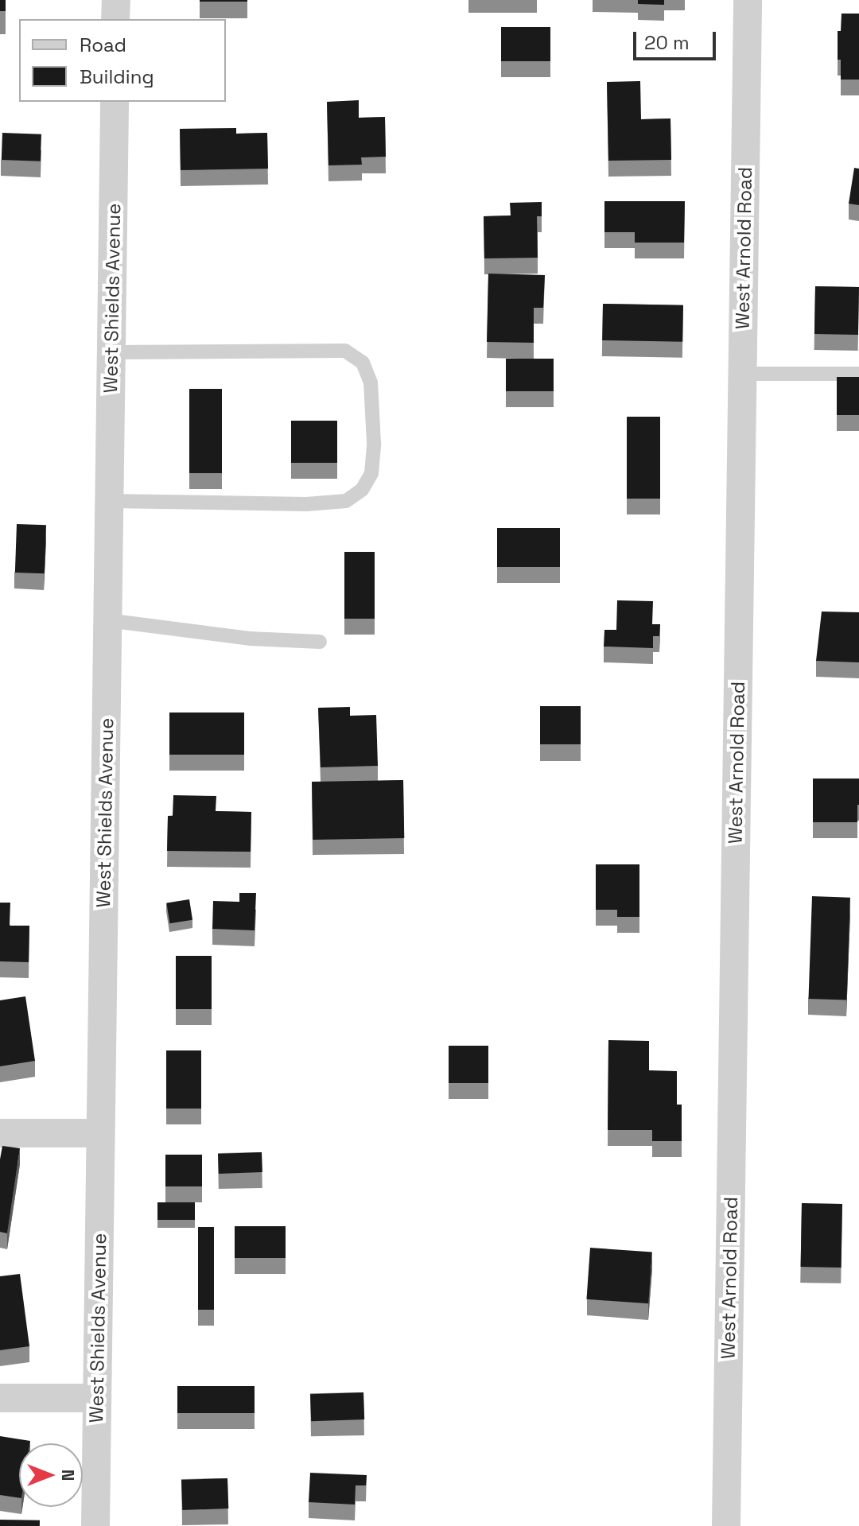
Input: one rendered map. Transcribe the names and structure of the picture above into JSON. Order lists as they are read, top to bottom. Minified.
{"streets":{"street":["West Arnold Road","West Shields Avenue"]},"legend":["Road","Building"],"scale_bar":"20 m","north":"right"}
